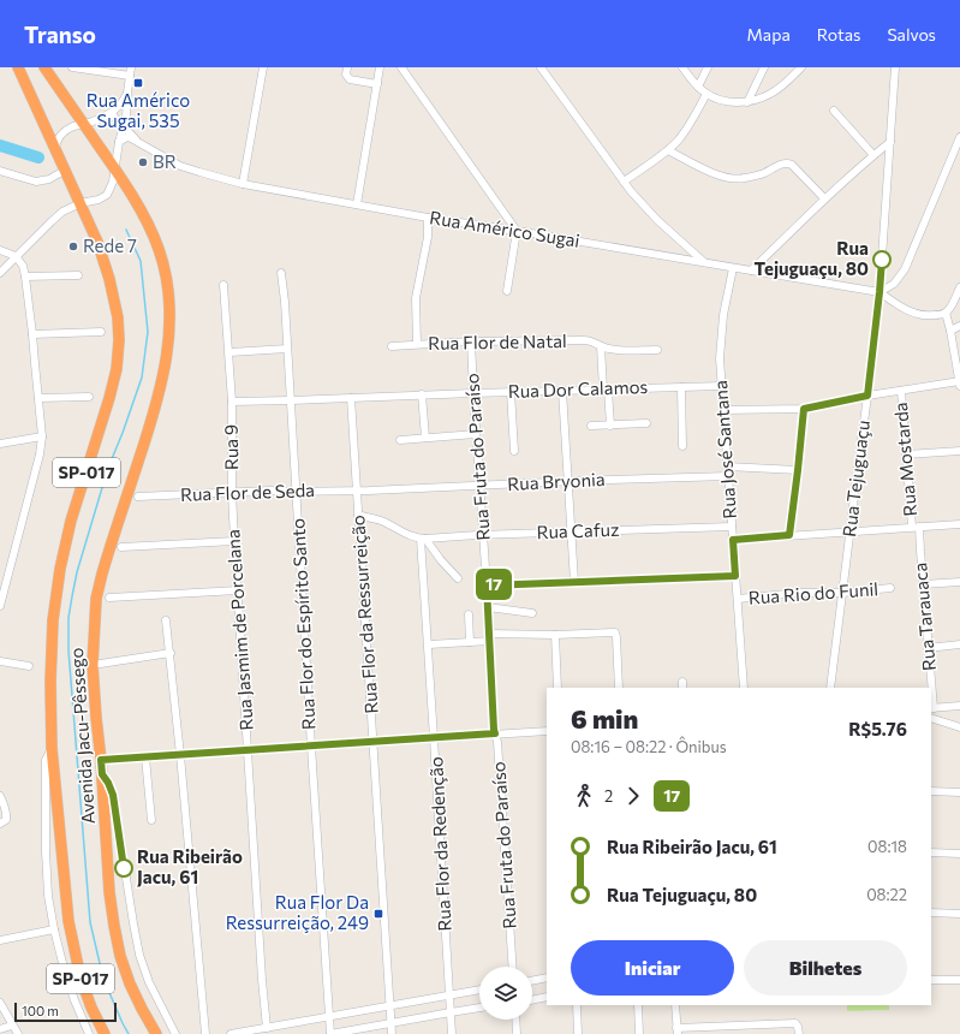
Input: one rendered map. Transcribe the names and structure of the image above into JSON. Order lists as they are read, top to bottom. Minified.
{"streets":{"highway":["SP-017","Avenida Jacu-Pêssego"],"street":["Rua Américo Sugai","Rua Flor de Natal","Rua Dor Calamos","Rua 9","Rua José Santana","Rua Fruta do Paraíso","Rua Mostarda","Rua Tejuguaçu","Rua Bryonia","Rua Flor de Seda","Rua Cafuz","Rua Rio do Funil","Rua Flor da Ressurreição","Rua Tarauaca","Rua Flor do Espírito Santo","Rua Jasmim de Porcelana","Rua Flor da Redenção"]},"crossings":[["Rua Américo Sugai","Rua José Santana"],["Rua Américo Sugai","Rua Tejuguaçu"],["Rua Flor de Natal","Rua Fruta do Paraíso"],["Rua Dor Calamos","Rua 9"],["Rua Dor Calamos","Rua José Santana"],["Rua Dor Calamos","Rua Fruta do Paraíso"],["Rua Dor Calamos","Rua Flor da Ressurreição"],["Rua Dor Calamos","Rua Flor do Espírito Santo"],["Rua 9","Rua Flor de Seda"],["Rua 9","Rua Jasmim de Porcelana"],["Rua José Santana","Rua Bryonia"],["Rua José Santana","Rua Cafuz"],["Rua José Santana","Rua Rio do Funil"],["Rua Fruta do Paraíso","Rua Bryonia"],["Rua Fruta do Paraíso","Rua Cafuz"],["Rua Mostarda","Rua Tarauaca"],["Rua Tejuguaçu","Rua Rio do Funil"],["Rua Bryonia","Rua Flor de Seda"],["Rua Bryonia","Rua Flor da Ressurreição"],["Rua Flor de Seda","Rua Flor da Ressurreição"],["Rua Flor de Seda","Rua Flor do Espírito Santo"],["Rua Flor de Seda","Rua Jasmim de Porcelana"],["Rua Cafuz","Rua Flor da Redenção"]],"places":{"transit":["Rua Américo Sugai, 535","Rua Flor Da Ressurreição, 249"],"other":["BR","Rede 7","Rua Tejuguaçu, 80","Rua Ribeirão Jacu, 61"]},"lines":["bus line 17"],"scale_bar":"100 m","page":{"header":"Transo","nav":["Mapa","Rotas","Salvos"],"on_map":"17","heading":["6 min","08:16 – 08:22 · Ônibus","R$5.76"],"legs":["2","17"],"list":[{"name":"Rua Ribeirão Jacu, 61","value":"08:18"},{"name":"Rua Tejuguaçu, 80","value":"08:22"}],"buttons":["Iniciar","Bilhetes"],"scale":"100 m"}}
